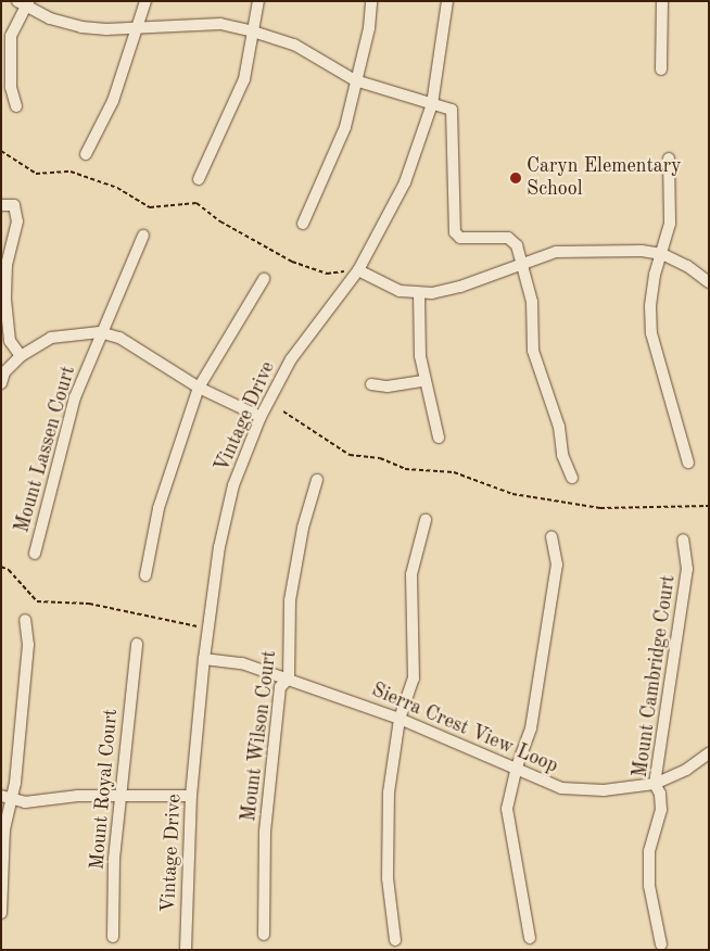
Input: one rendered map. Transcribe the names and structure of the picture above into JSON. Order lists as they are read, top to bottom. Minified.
{"streets":{"street":["Vintage Drive","Mount Lassen Court","Mount Cambridge Court","Sierra Crest View Loop","Mount Wilson Court","Mount Royal Court"]},"crossings":[["Vintage Drive","Sierra Crest View Loop"],["Mount Cambridge Court","Sierra Crest View Loop"],["Sierra Crest View Loop","Mount Wilson Court"]],"places":["Caryn Elementary School"]}
